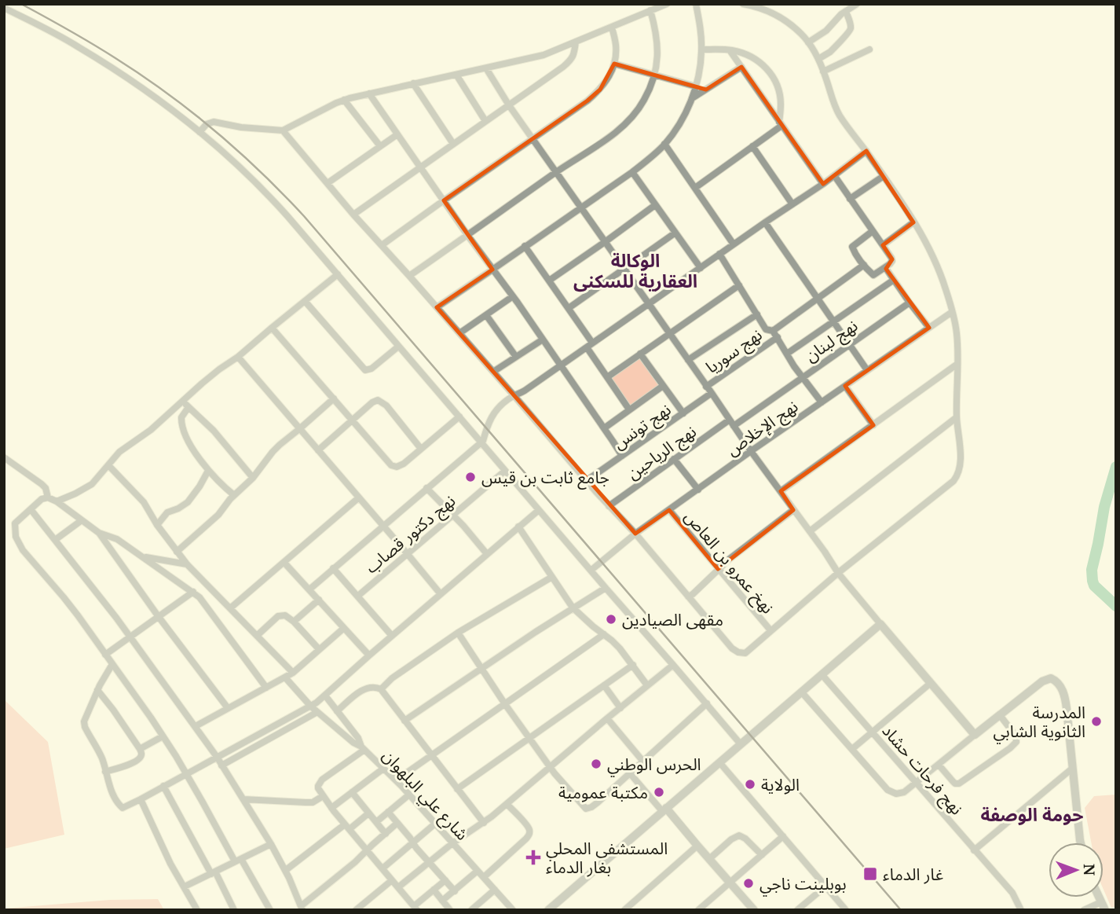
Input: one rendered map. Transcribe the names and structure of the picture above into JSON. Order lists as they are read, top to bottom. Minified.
{"streets":{"street":["نهج لبنان","نهج سوريا","نهج تونس","نهج الإخلاص","نهج الرياحين","نهج دكتور قصاب","نهخ عمرو بن العاص","نهج فرحات حشاد","شارع علي البلهوان"]},"crossings":[["نهج لبنان","نهج الرياحين"],["نهج الإخلاص","نهخ عمرو بن العاص"]],"districts":["الوكالة العقارية للسكنى","حومة الوصفة"],"places":{"other":["جامع ثابت بن قیس","مقهى الصيادين","المدرسة الثانوية الشابي","الحرس الوطني","الولاية","مكتبة عمومية","بوبلينت ناجي"],"health":["المستشفى المحلي بغار الدماء"],"transit":["غار الدماء"]},"north":"right"}
